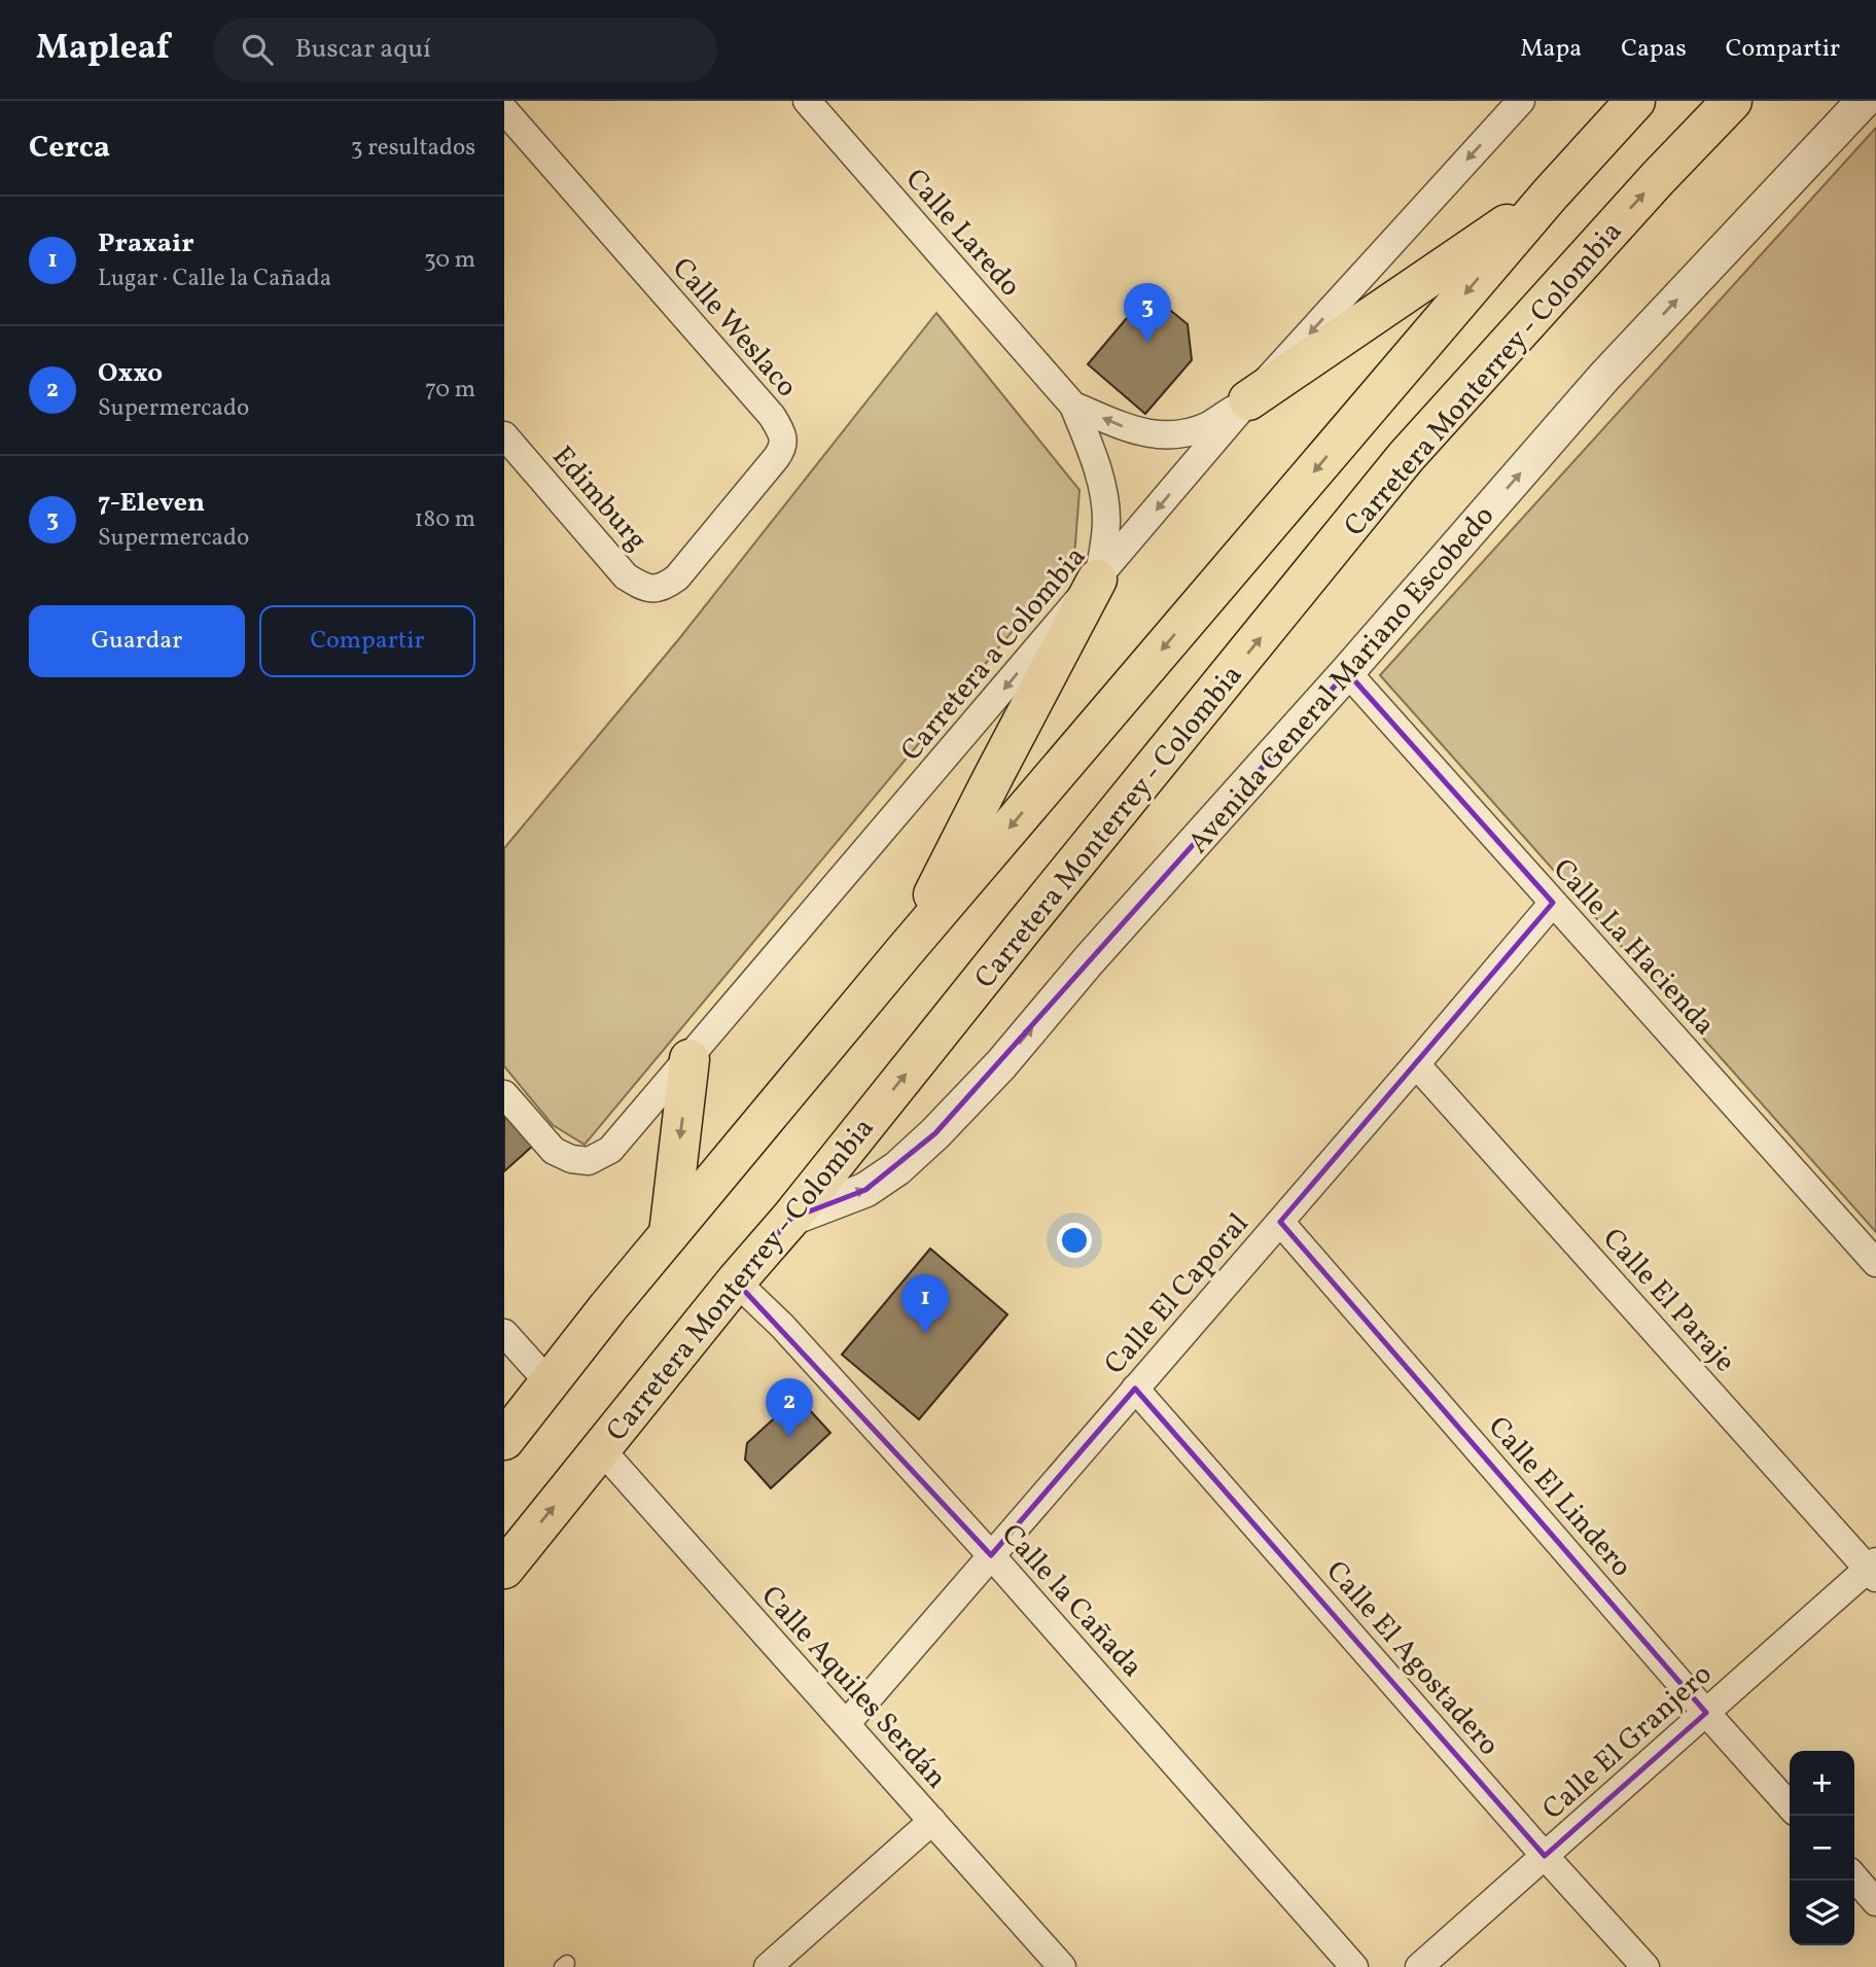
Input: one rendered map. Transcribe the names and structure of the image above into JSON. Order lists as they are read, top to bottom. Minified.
{"streets":{"main road":["Carretera Monterrey - Colombia"],"street":["Calle Laredo","Calle Weslaco","Edimburg","Carretera a Colombia","Avenida General Mariano Escobedo","Calle La Hacienda","Calle El Caporal","Calle El Paraje","Calle El Lindero","Calle la Cañada","Calle El Agostadero","Calle Aquiles Serdán","Calle El Granjero"]},"crossings":[["Calle Laredo","Carretera a Colombia"],["Calle Weslaco","Edimburg"],["Carretera Monterrey - Colombia","Avenida General Mariano Escobedo"],["Carretera Monterrey - Colombia","Calle la Cañada"],["Carretera Monterrey - Colombia","Calle Aquiles Serdán"],["Avenida General Mariano Escobedo","Calle La Hacienda"],["Calle La Hacienda","Calle El Caporal"],["Calle El Caporal","Calle El Paraje"],["Calle El Caporal","Calle El Lindero"],["Calle El Caporal","Calle la Cañada"],["Calle El Caporal","Calle El Agostadero"],["Calle El Caporal","Calle Aquiles Serdán"],["Calle El Paraje","Calle El Granjero"],["Calle El Lindero","Calle El Granjero"],["Calle El Agostadero","Calle El Granjero"]],"one_way":["Carretera a Colombia","Avenida General Mariano Escobedo"],"page":{"header":"Mapleaf","search":"Buscar aquí","nav":["Mapa","Capas","Compartir"],"heading":["Cerca","3 resultados"],"list":[{"mark":"1","name":"Praxair","note":"Lugar · Calle la Cañada","value":"30 m"},{"mark":"2","name":"Oxxo","note":"Supermercado","value":"70 m"},{"mark":"3","name":"7-Eleven","note":"Supermercado","value":"180 m"}],"pins":["3","1","2"],"buttons":["Guardar","Compartir"],"map_buttons":["+","−"]}}
